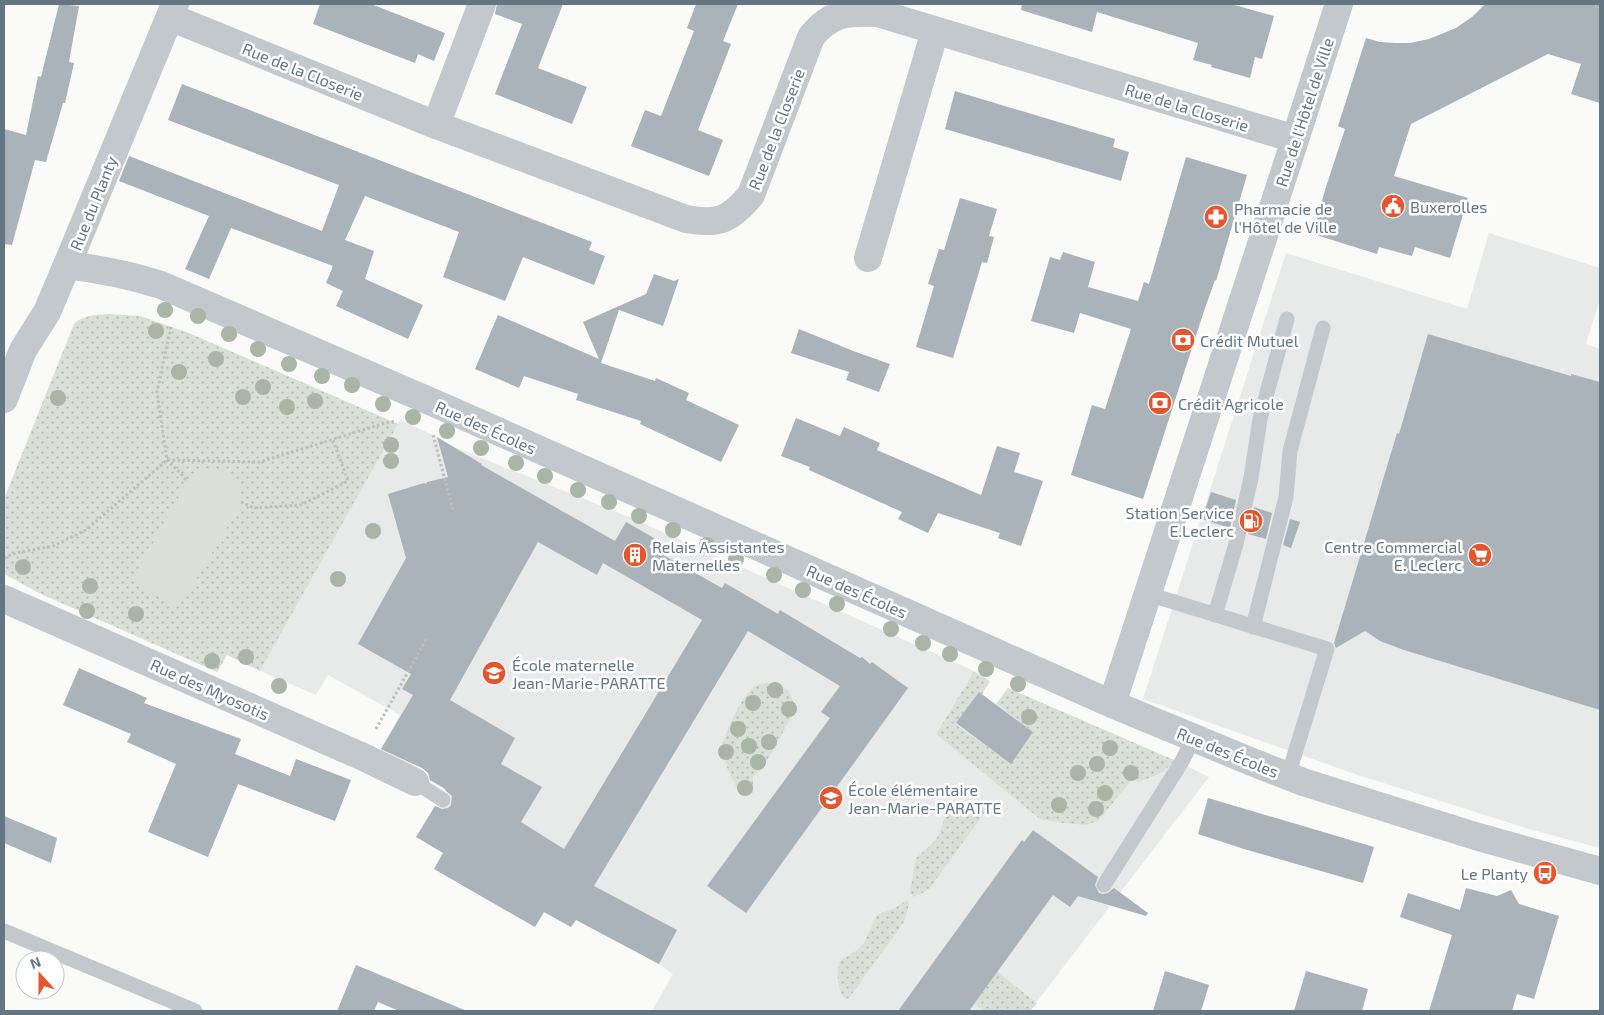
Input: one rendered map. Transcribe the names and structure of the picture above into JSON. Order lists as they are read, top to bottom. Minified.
{"streets":{"street":["Rue de la Closerie","Rue de l'Hôtel de Ville","Rue du Planty","Rue des Écoles","Rue des Myosotis"]},"crossings":[["Rue de la Closerie","Rue de l'Hôtel de Ville"],["Rue de la Closerie","Rue du Planty"],["Rue de l'Hôtel de Ville","Rue des Écoles"],["Rue du Planty","Rue des Écoles"]],"places":{"public building":["Buxerolles"],"pharmacy":["Pharmacie de l'Hôtel de Ville"],"bank":["Crédit Mutuel","Crédit Agricole"],"fuel station":["Station Service E.Leclerc"],"building":["Relais Assistantes Maternelles"],"supermarket":["Centre Commercial E. Leclerc"],"school or university":["École maternelle Jean-Marie-PARATTE","École élémentaire Jean-Marie-PARATTE"],"bus stop":["Le Planty"]},"north":"top"}
